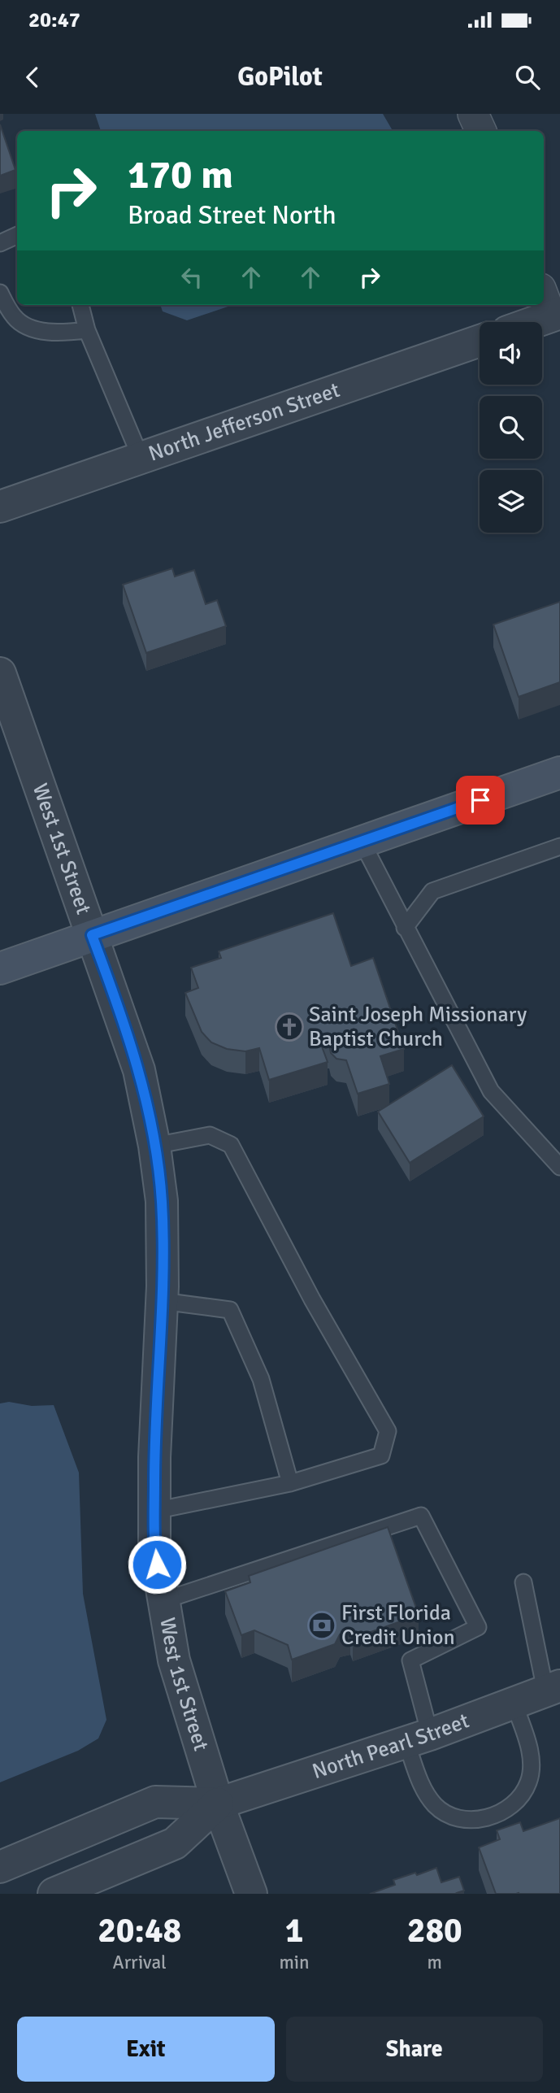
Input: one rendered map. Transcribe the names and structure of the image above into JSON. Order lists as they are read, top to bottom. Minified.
{"streets":{"street":["North Jefferson Street","West 1st Street","North Pearl Street"]},"crossings":[["West 1st Street","North Pearl Street"]],"places":{"church":["Saint Joseph Missionary Baptist Church"],"bank":["First Florida Credit Union"]},"page":{"status":"20:47","header":"GoPilot","turn":["170 m","Broad Street North"],"eta":["20:48","Arrival","1","min","280","m"],"buttons":["Exit","Share"]}}
